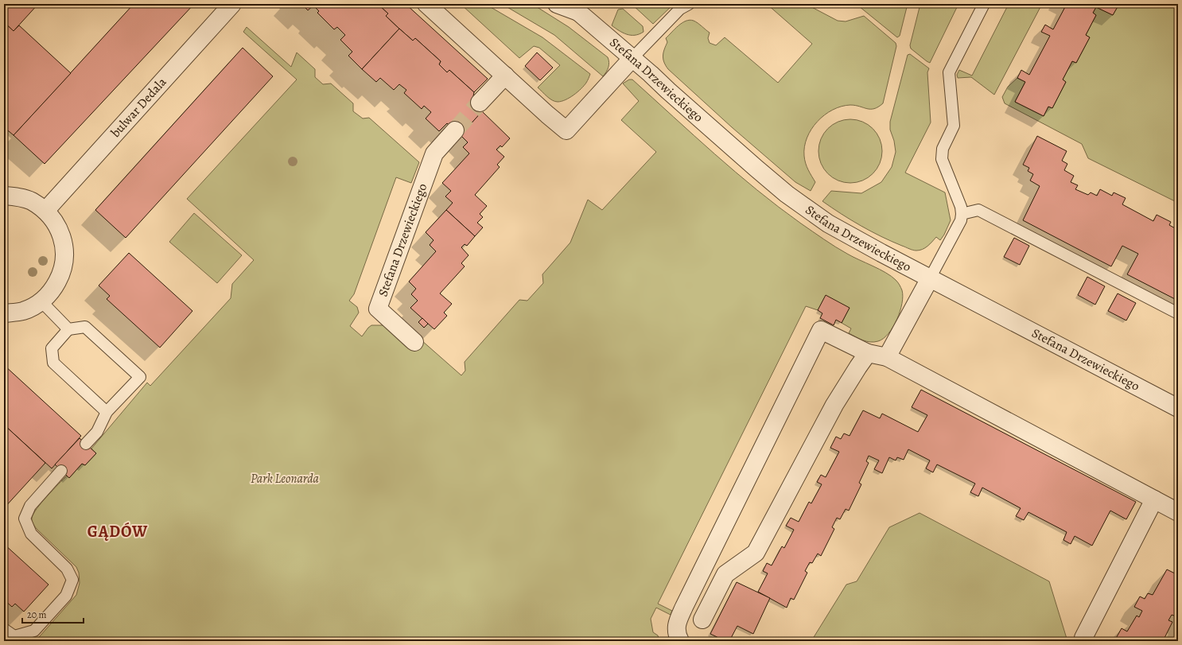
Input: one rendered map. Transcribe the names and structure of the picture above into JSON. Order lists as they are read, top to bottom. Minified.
{"streets":{"street":["Stefana Drzewieckiego","bulwar Dedala"]},"districts":["GĄDÓW"],"parks":["Park Leonarda"],"scale_bar":"20 m"}
